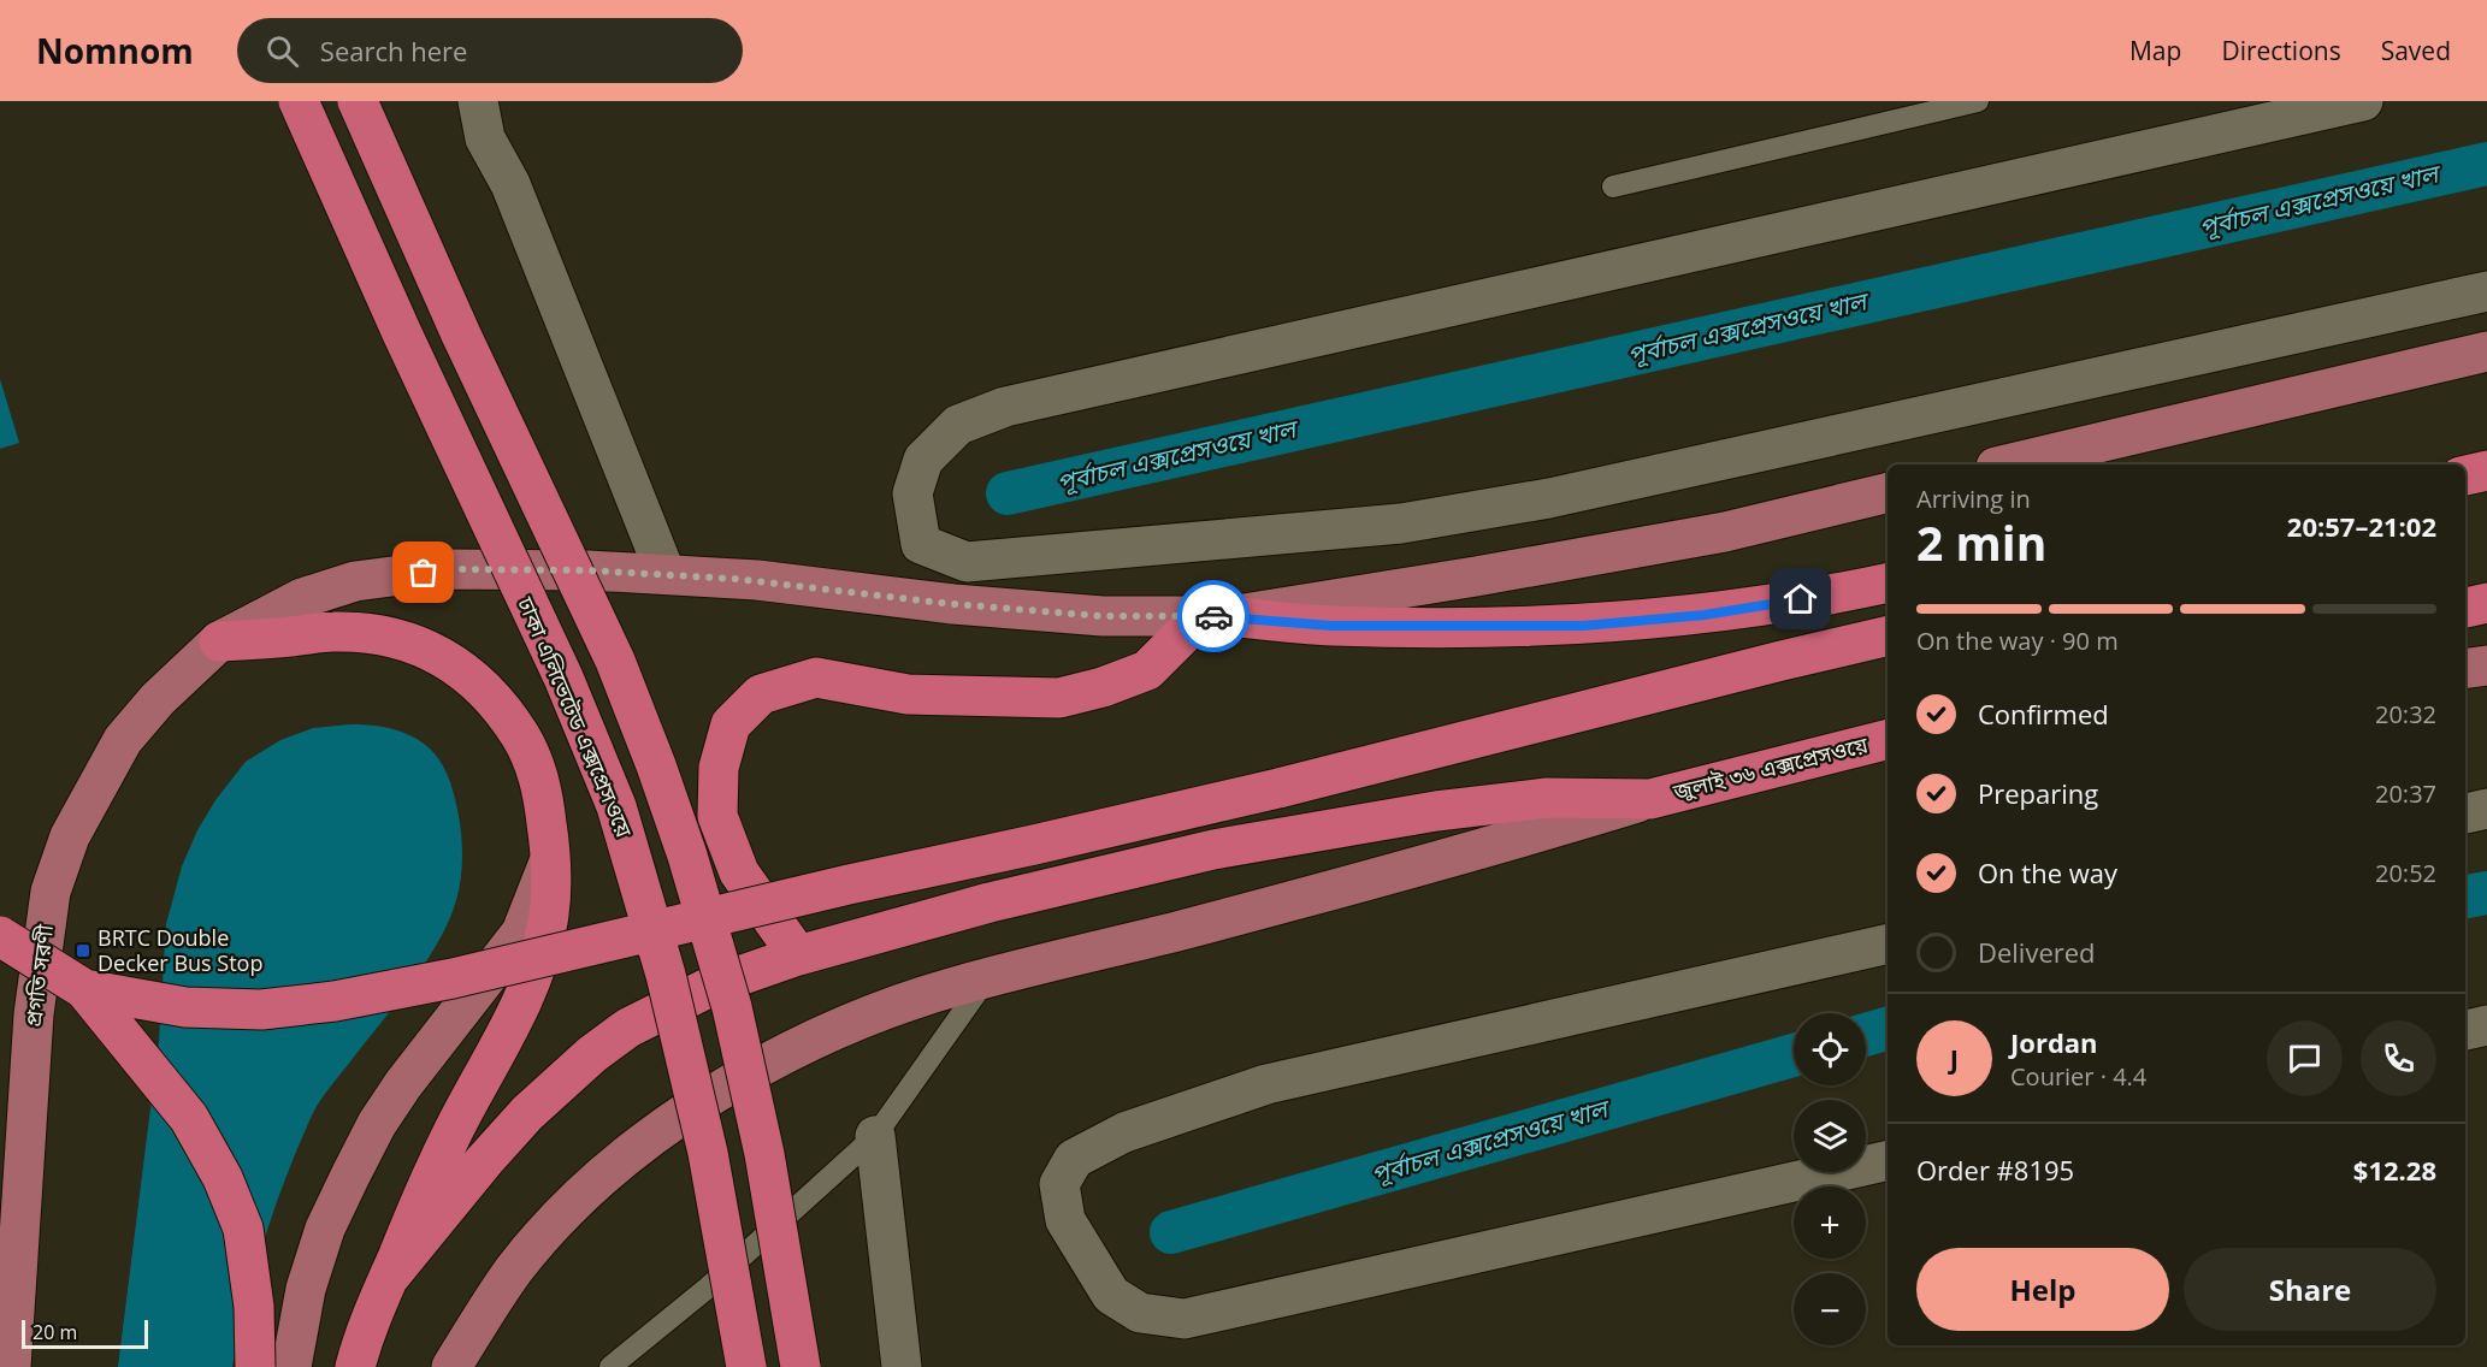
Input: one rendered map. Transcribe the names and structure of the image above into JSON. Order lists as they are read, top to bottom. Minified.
{"streets":{"highway":["ঢাকা এলিভেটেড এক্সপ্রেসওয়ে","জুলাই ৩৬ এক্সপ্রেসওয়ে"],"main road":["প্রগতি সরণী"]},"water":["পূর্বাচল এক্সপ্রেসওয়ে খাল"],"places":{"transit":["BRTC Double Decker Bus Stop"]},"scale_bar":"20 m","page":{"header":"Nomnom","search":"Search here","nav":["Map","Directions","Saved"],"heading":["2 min","Arriving in","20:57–21:02"],"panel":["Jordan","Courier · 4.4","Order #8195","$12.28"],"bar":"On the way · 90 m","list":[["Confirmed","20:32"],["Preparing","20:37"],["On the way","20:52"],"Delivered"],"map_buttons":["+","−"],"round":"J","buttons":["Help","Share"],"scale":"20 m"}}
